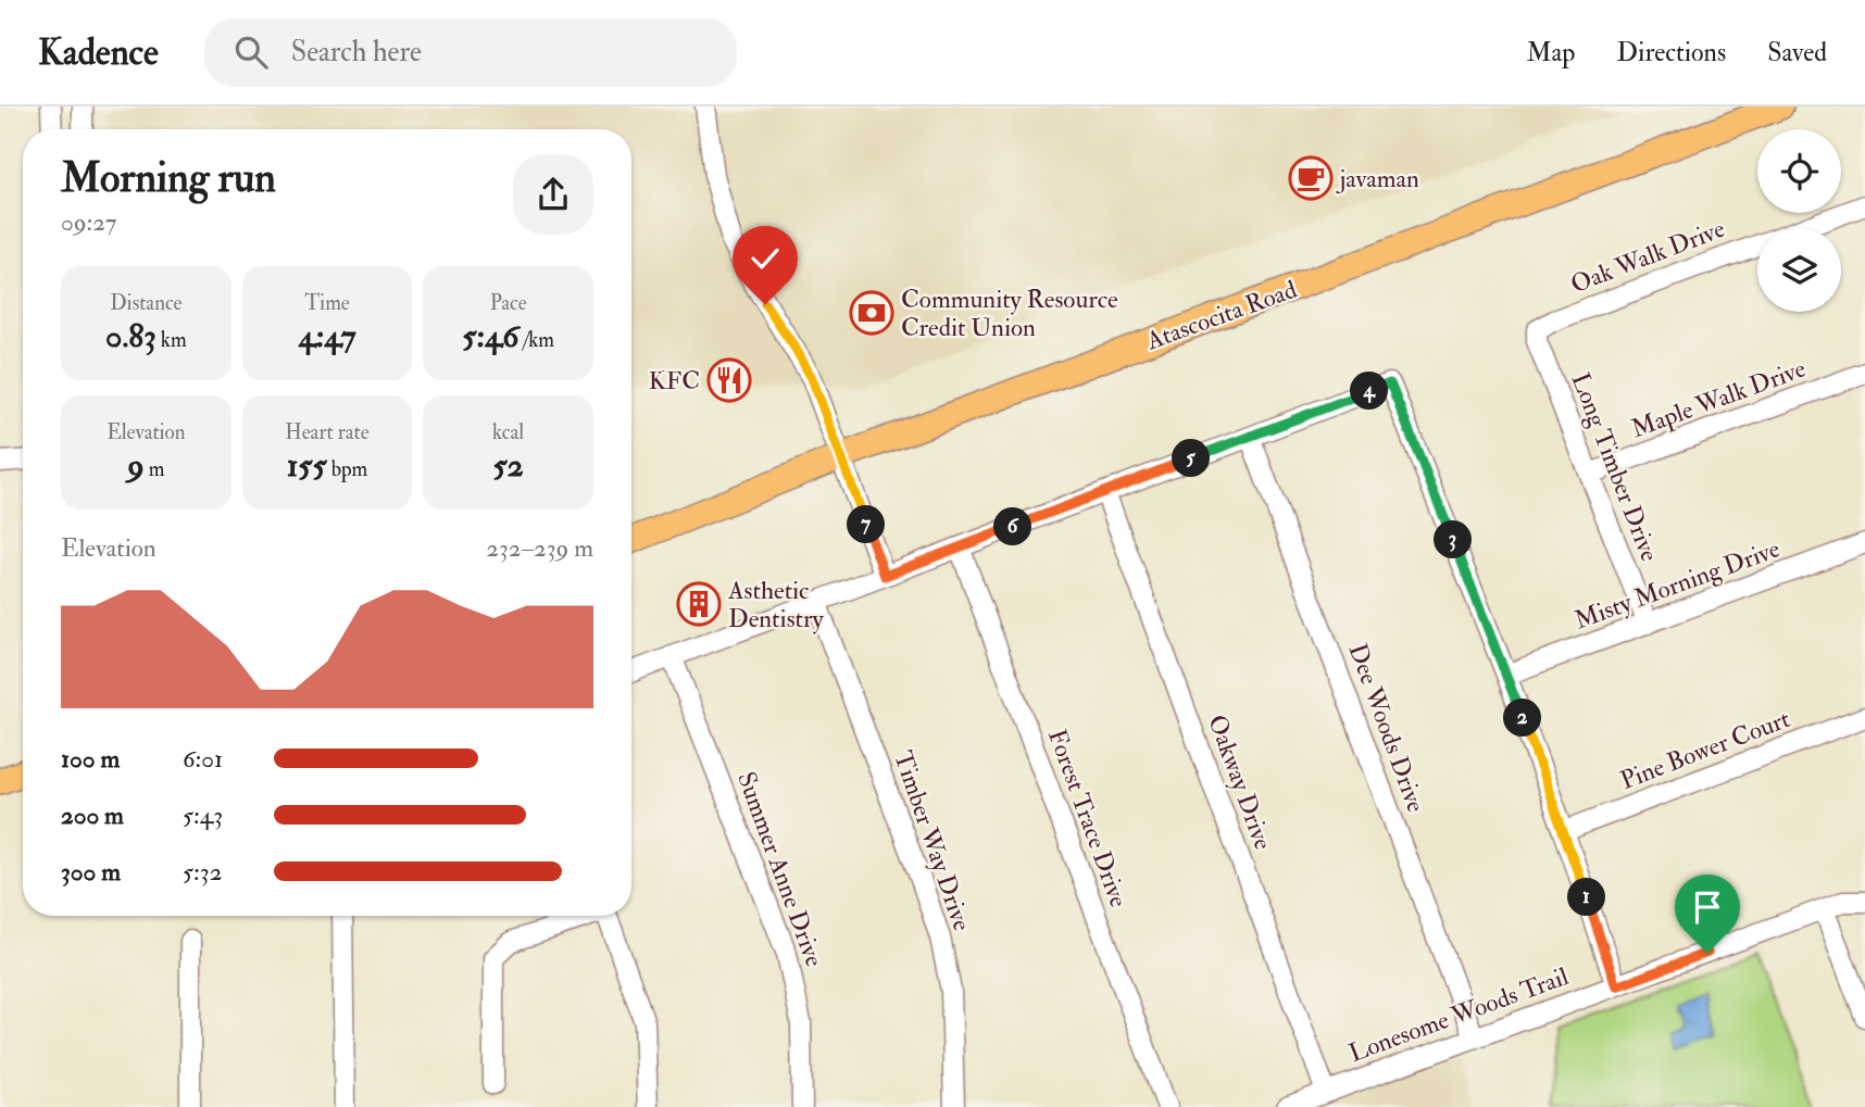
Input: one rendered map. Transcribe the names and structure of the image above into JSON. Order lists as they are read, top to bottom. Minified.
{"streets":{"main road":["Atascocita Road"],"street":["Oak Walk Drive","Maple Walk Drive","Long Timber Drive","Misty Morning Drive","Dee Woods Drive","Pine Bower Court","Oakway Drive","Forest Trace Drive","Timber Way Drive","Summer Anne Drive","Lonesome Woods Trail"]},"crossings":[["Oak Walk Drive","Long Timber Drive"],["Maple Walk Drive","Long Timber Drive"],["Long Timber Drive","Misty Morning Drive"],["Dee Woods Drive","Lonesome Woods Trail"],["Oakway Drive","Lonesome Woods Trail"]],"places":{"cafe":["javaman"],"bank":["Community Resource Credit Union"],"restaurant":["KFC"],"building":["Asthetic Dentistry"]},"page":{"header":"Kadence","search":"Search here","nav":["Map","Directions","Saved"],"heading":["Morning run","09:27"],"stats":[["Distance","0.83 km"],["Time","4:47"],["Pace","5:46 /km"],["Elevation","9 m"],["Heart rate","155 bpm"],["kcal","52"]],"pins":["4","5","7","6","3","2","1"],"chart":["Elevation","232–239 m"],"list":[{"name":"100 m","note":"6:01"},{"name":"200 m","note":"5:43"},{"name":"300 m","note":"5:32"}]}}
